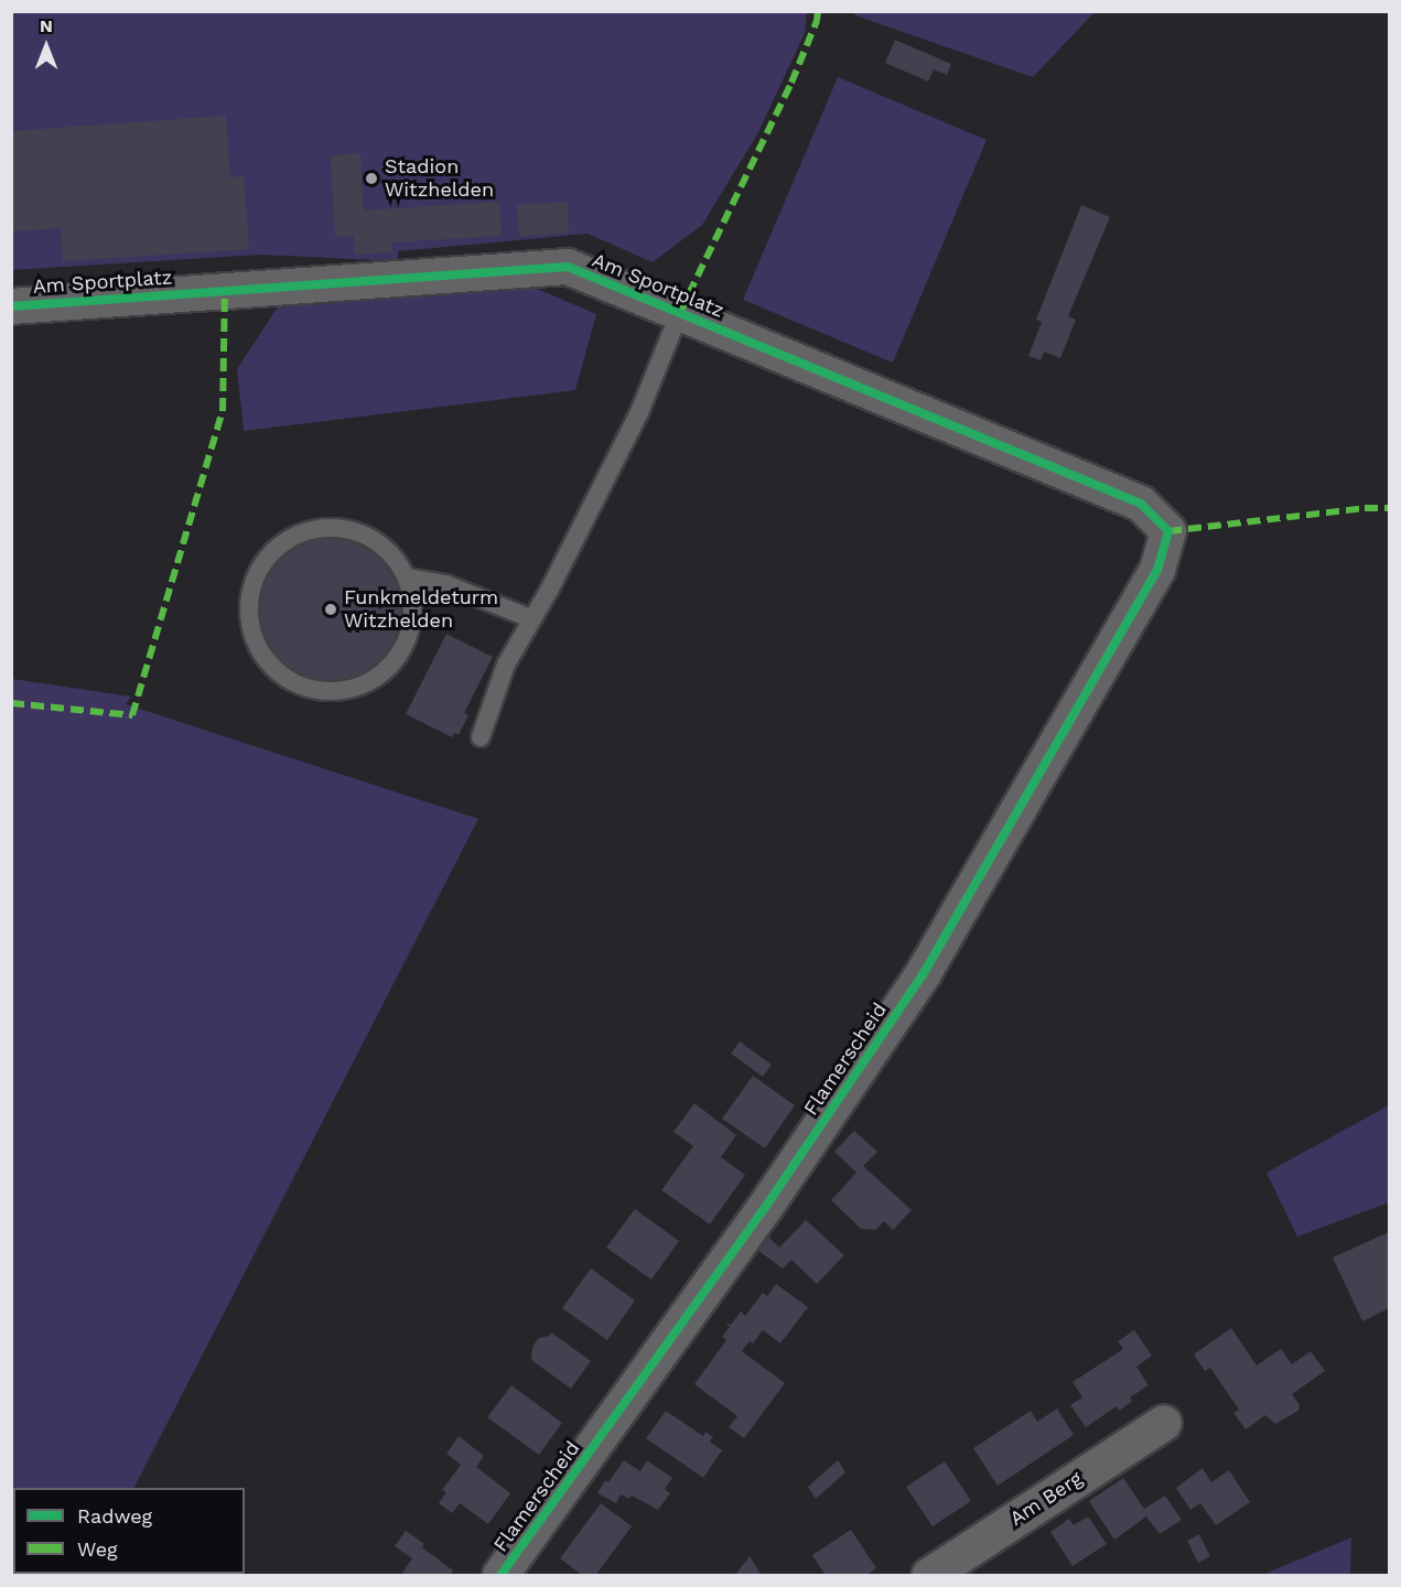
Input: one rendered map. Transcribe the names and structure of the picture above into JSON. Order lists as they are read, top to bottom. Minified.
{"streets":{"street":["Am Sportplatz","Flamerscheid","Am Berg"]},"crossings":[["Am Sportplatz","Flamerscheid"]],"places":["Stadion Witzhelden","Funkmeldeturm Witzhelden"],"legend":["Radweg","Weg"],"north":"top"}
